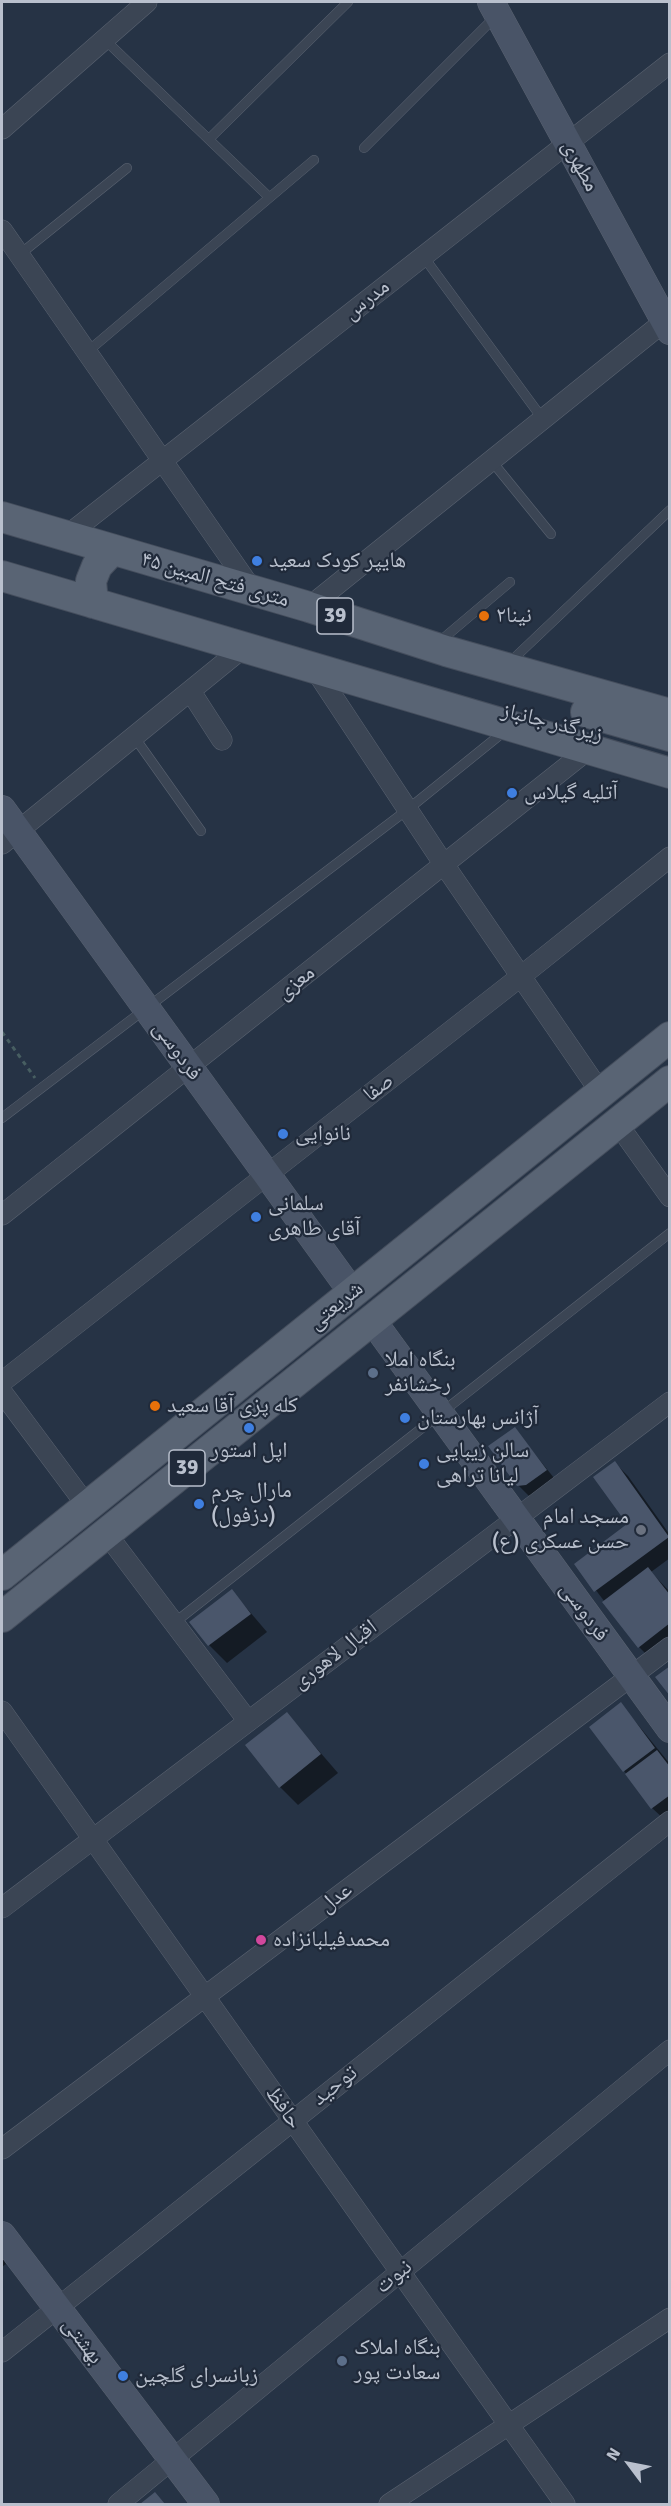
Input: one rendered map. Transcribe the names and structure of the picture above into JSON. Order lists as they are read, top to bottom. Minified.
{"streets":{"main road":["مطهری","۴۵ متری فتح المبین","39","زیرگذر جانباز","فردوسی","شریعتی","بهشتی"],"street":["مدرس","معزی","صفا","اقبال لاهوری","عدل","توحید","حافظ","نبوت"]},"crossings":[["مطهری","مدرس"],["مدرس","۴۵ متری فتح المبین"],["۴۵ متری فتح المبین","زیرگذر جانباز"],["39","زیرگذر جانباز"],["39","معزی"],["معزی","فردوسی"],["فردوسی","صفا"],["فردوسی","شریعتی"],["فردوسی","اقبال لاهوری"],["فردوسی","عدل"],["اقبال لاهوری","حافظ"],["عدل","حافظ"],["توحید","حافظ"],["توحید","بهشتی"],["حافظ","نبوت"],["نبوت","بهشتی"]],"places":["هایپر کودک سعید","نینا۲","آتلیه گیلاس","نانوایی","سلمانی آقای طاهری","بنگاه املا رخشانفر","کله پزی آقا سعید","آژانس بهارستان","اپل استور","سالن زیبایی لیانا تراهی","مارال چرم (دزفول)","مسجد امام حسن عسکری (ع)","محمدفيلبانزاده","بنگاه املاک سعادت پور","زبانسرای گلچین"],"north":"top left"}
